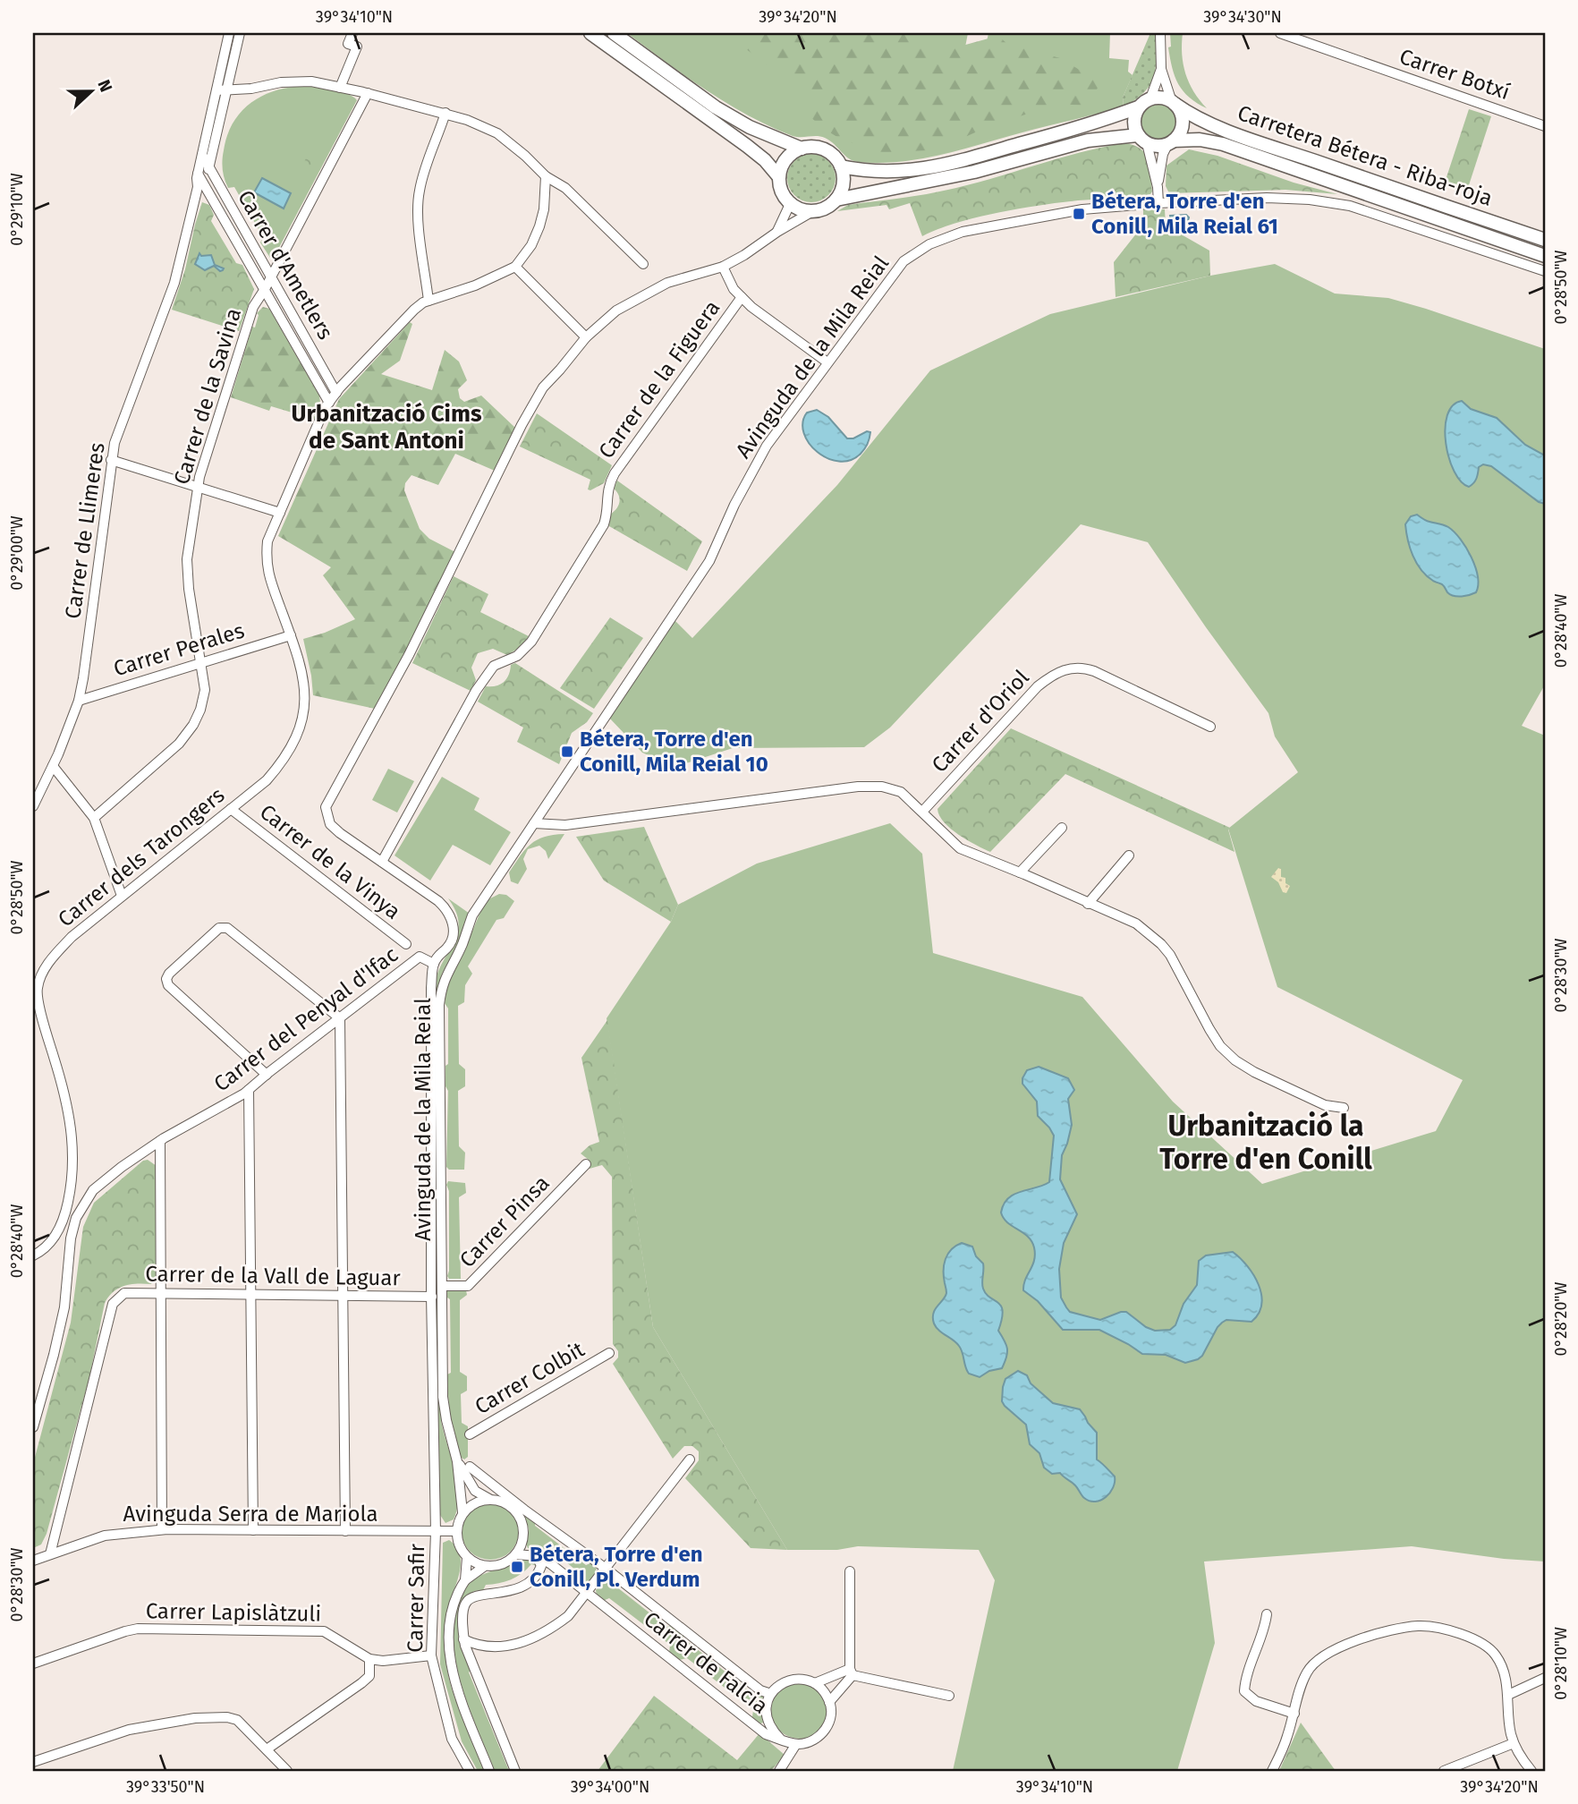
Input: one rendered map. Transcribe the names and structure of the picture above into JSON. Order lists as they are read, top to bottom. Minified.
{"streets":{"main road":["Carretera Bétera - Riba-roja"],"street":["Carrer Botxí","Carrer d'Ametlers","Avinguda de la Mila Reial","Carrer de la Figuera","Carrer de la Savina","Carrer de Llimeres","Carrer Perales","Carrer d'Oriol","Carrer dels Tarongers","Carrer de la Vinya","Carrer del Penyal d'Ifac","Carrer Pinsa","Carrer de la Vall de Laguar","Carrer Colbit","Avinguda Serra de Mariola","Carrer Safir","Carrer Lapislàtzuli","Carrer de Falcia"]},"crossings":[["Carrer d'Ametlers","Carrer de la Savina"],["Carrer d'Ametlers","Carrer de Llimeres"],["Carrer d'Ametlers","Carrer dels Tarongers"],["Avinguda de la Mila Reial","Carrer Pinsa"],["Avinguda de la Mila Reial","Avinguda Serra de Mariola"],["Carrer de la Savina","Carrer Perales"],["Carrer de Llimeres","Carrer Perales"],["Carrer Perales","Carrer dels Tarongers"],["Carrer dels Tarongers","Carrer de la Vinya"],["Carrer del Penyal d'Ifac","Carrer Safir"],["Carrer de la Vall de Laguar","Avinguda Serra de Mariola"],["Carrer de la Vall de Laguar","Carrer Safir"],["Avinguda Serra de Mariola","Carrer Safir"]],"districts":["Urbanització Cims de Sant Antoni","Urbanització la Torre d'en Conill"],"places":{"transit":["Bétera, Torre d'en Conill, Mila Reial 61","Bétera, Torre d'en Conill, Mila Reial 10","Bétera, Torre d'en Conill, Pl. Verdum"]},"north":"right","coordinates":["39°34'10\"N","39°34'20\"N","39°34'30\"N","0°29'10\"W","0°28'50\"W","0°29'00\"W","0°28'40\"W","0°28'30\"W","0°28'20\"W","0°28'10\"W","39°33'50\"N","39°34'00\"N"]}
